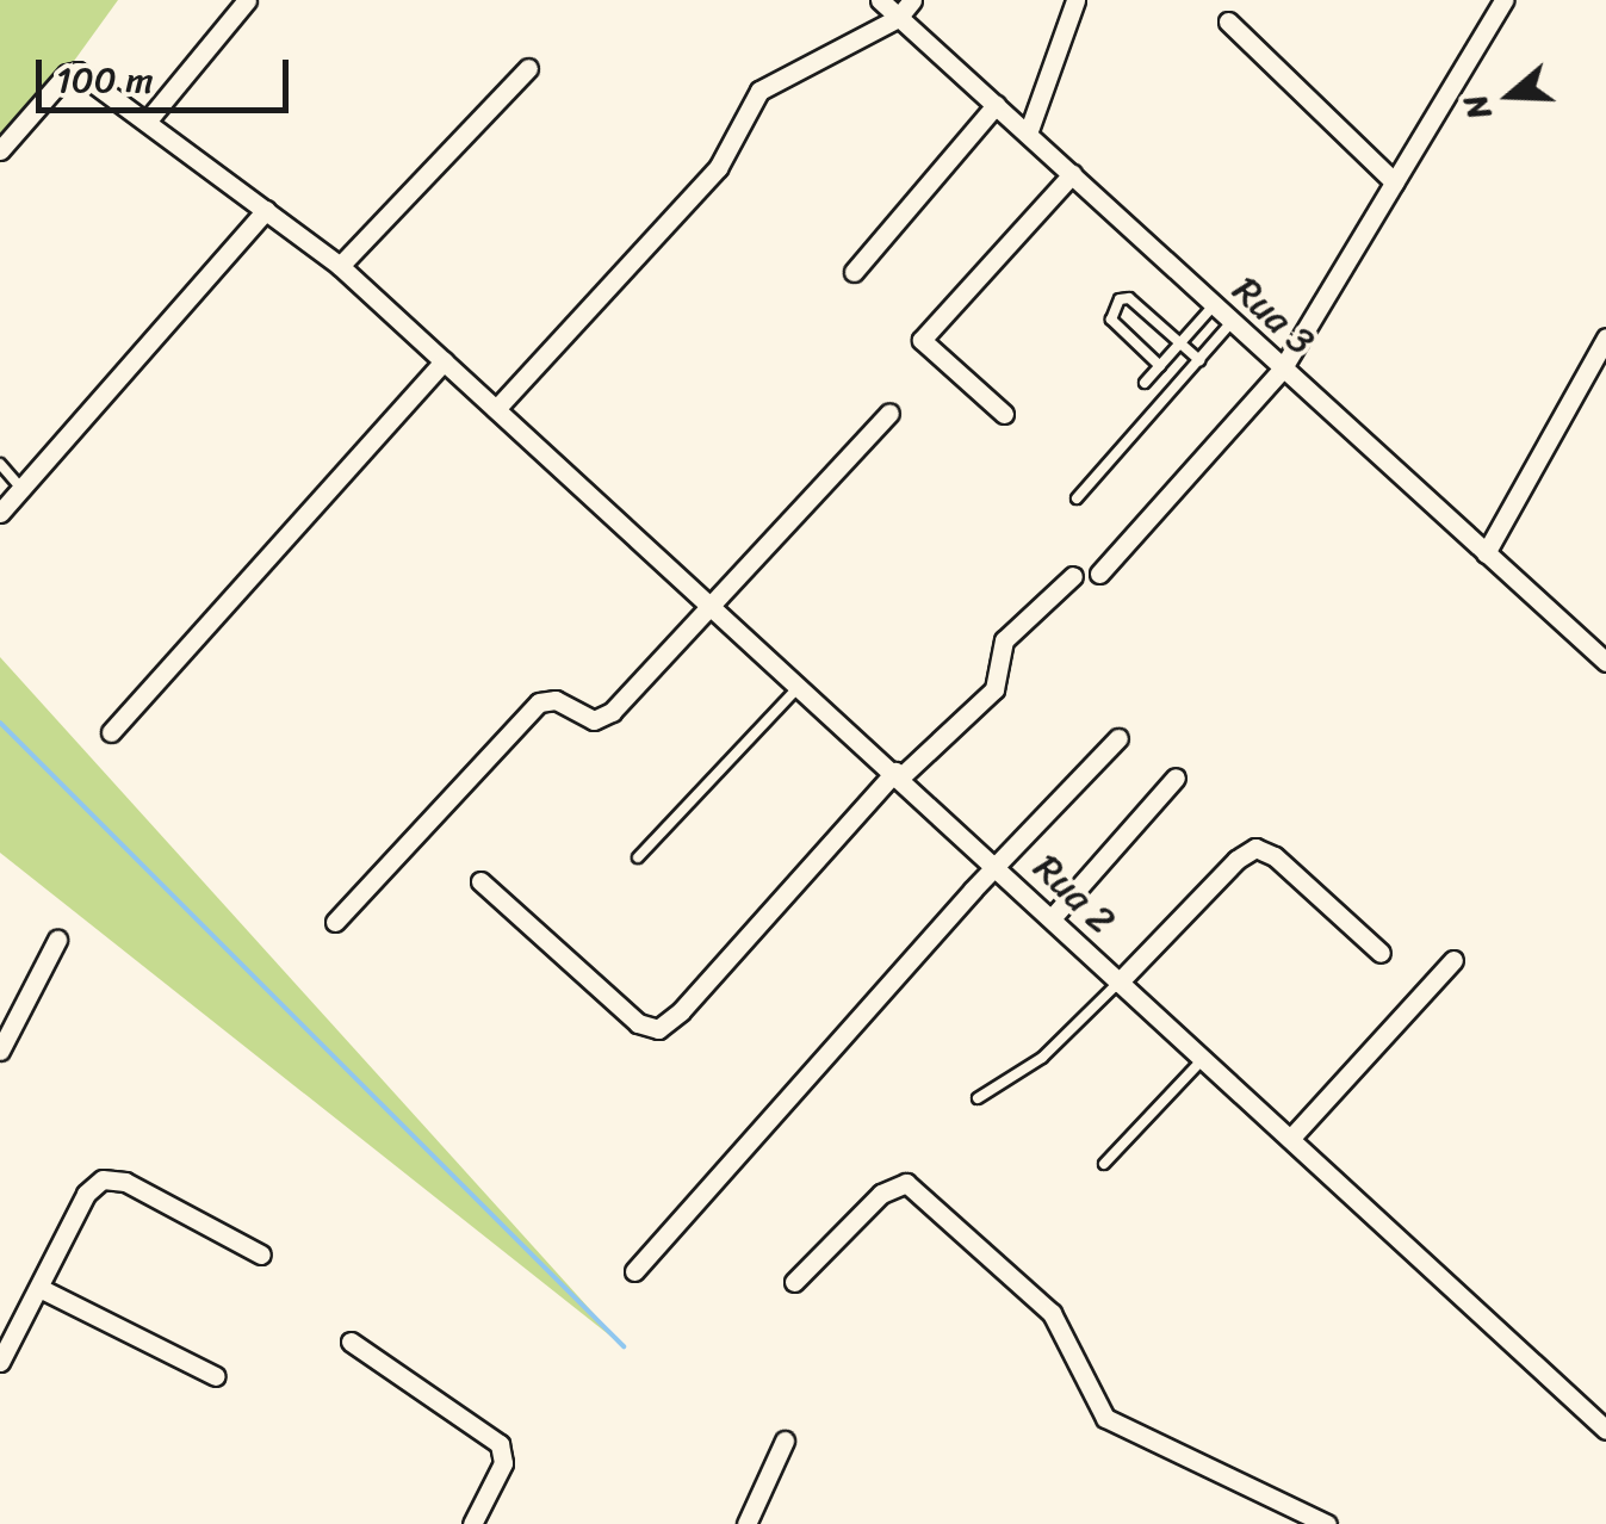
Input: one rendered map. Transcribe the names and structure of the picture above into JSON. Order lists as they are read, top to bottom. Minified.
{"streets":{"street":["Rua 3","Rua 2"]},"scale_bar":"100 m","north":"left"}
